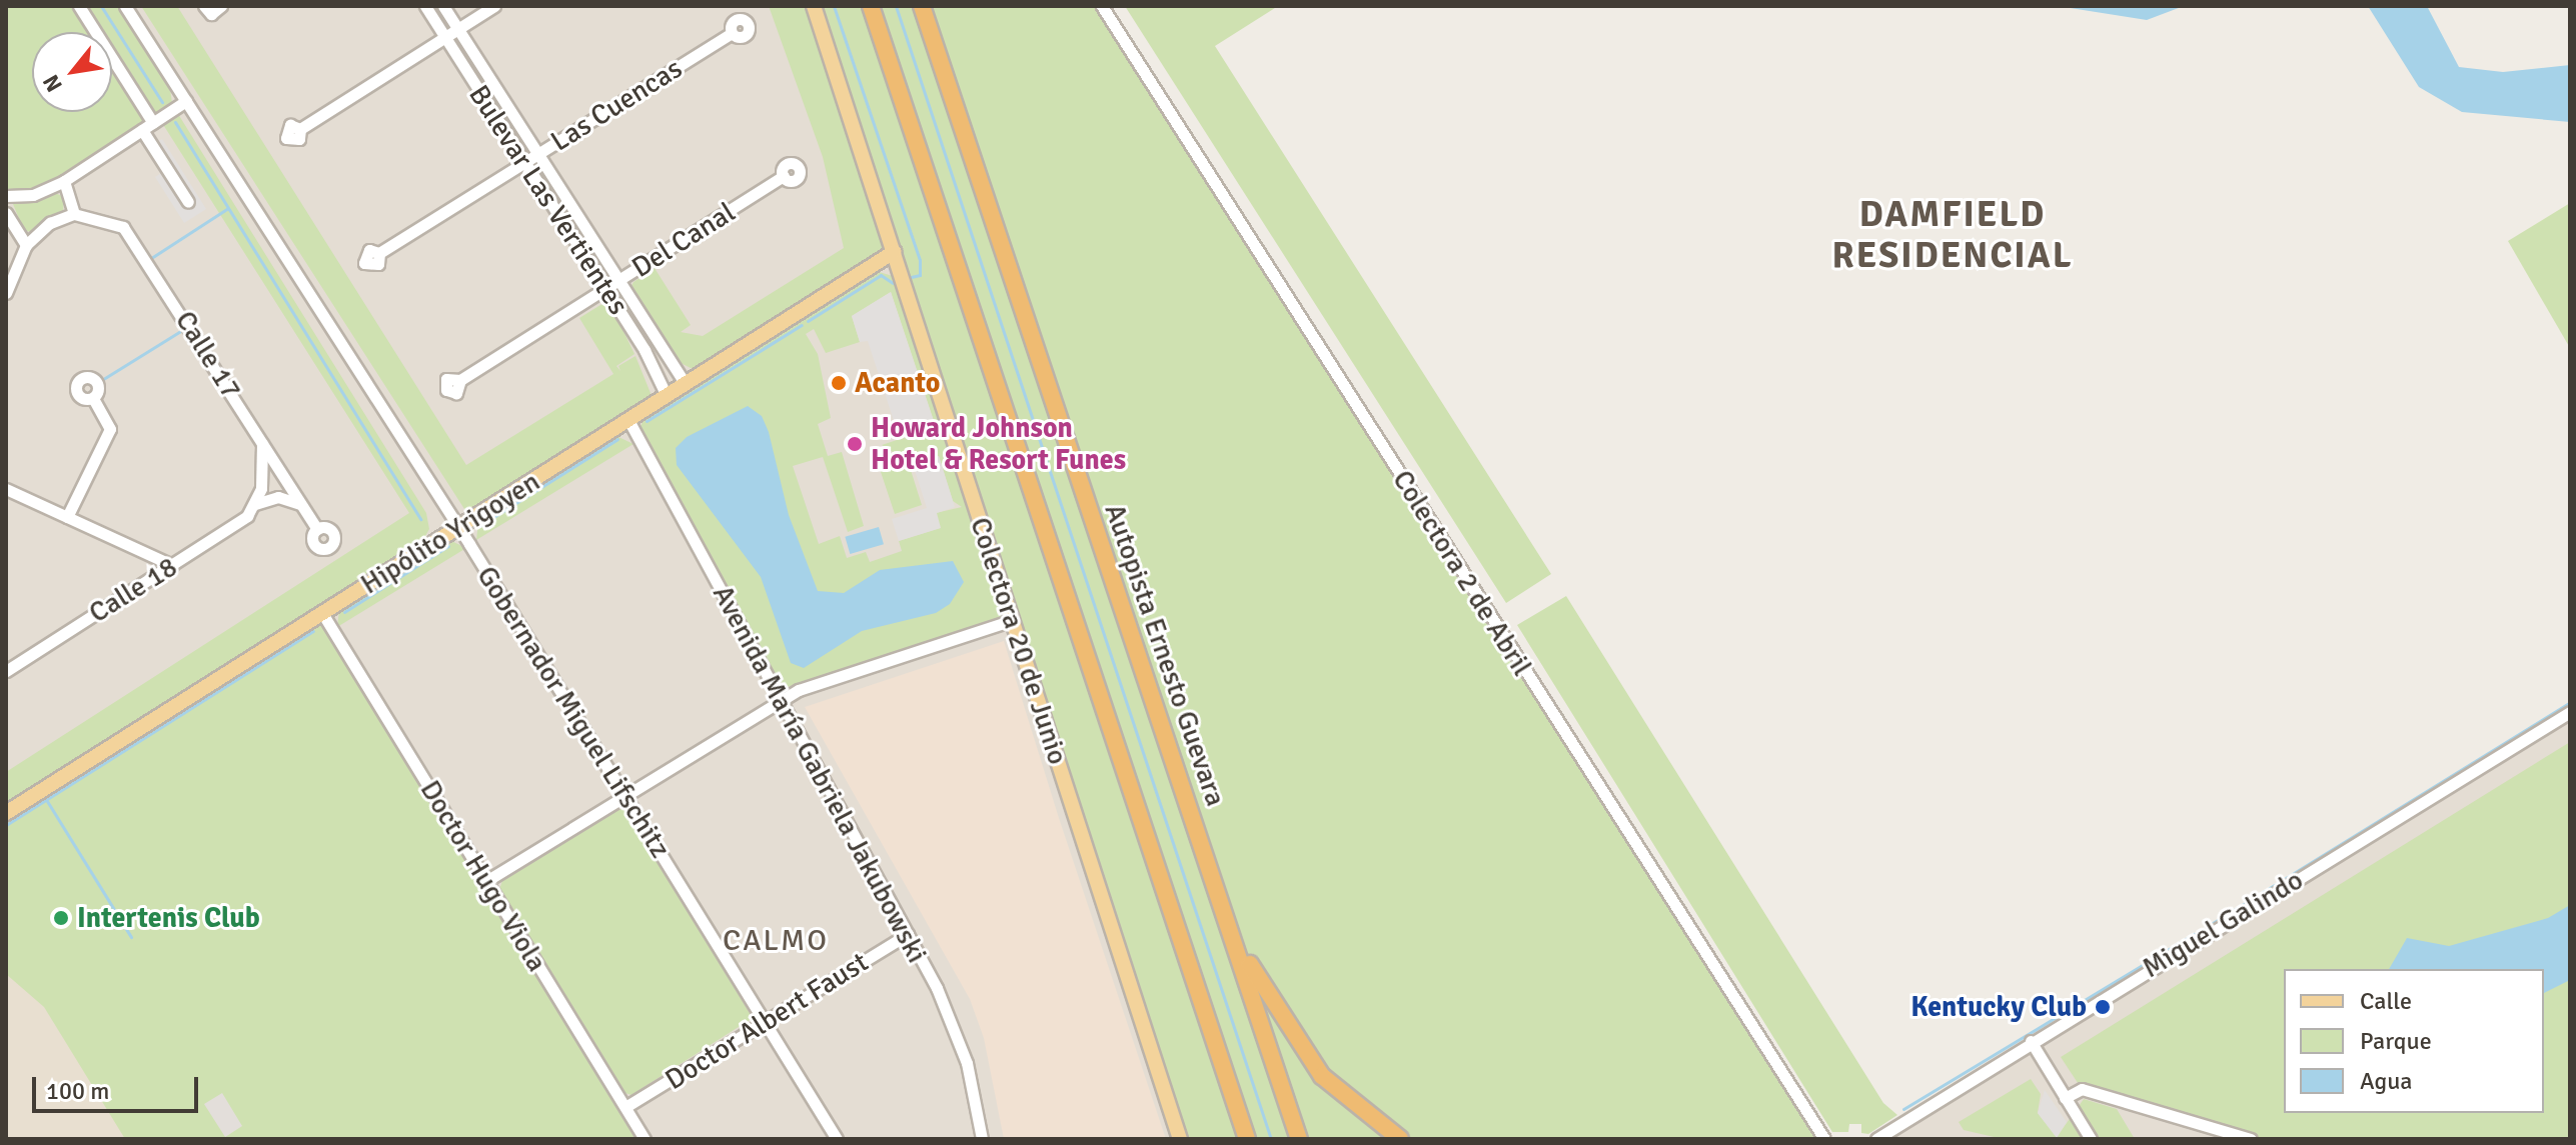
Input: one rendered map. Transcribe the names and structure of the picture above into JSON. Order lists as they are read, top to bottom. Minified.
{"streets":{"highway":["Autopista Ernesto Guevara"],"main road":["Hipólito Yrigoyen","Colectora 20 de Junio"],"street":["Las Cuencas","Bulevar Las Vertientes","Del Canal","Calle 17","Colectora 2 de Abril","Calle 18","Gobernador Miguel Lifschitz","Avenida María Gabriela Jakubowski","Doctor Hugo Viola","Miguel Galindo","Doctor Albert Faust"]},"crossings":[["Las Cuencas","Bulevar Las Vertientes"],["Bulevar Las Vertientes","Del Canal"],["Bulevar Las Vertientes","Hipólito Yrigoyen"],["Hipólito Yrigoyen","Colectora 20 de Junio"],["Hipólito Yrigoyen","Gobernador Miguel Lifschitz"],["Hipólito Yrigoyen","Avenida María Gabriela Jakubowski"],["Hipólito Yrigoyen","Doctor Hugo Viola"],["Gobernador Miguel Lifschitz","Doctor Albert Faust"],["Avenida María Gabriela Jakubowski","Doctor Albert Faust"],["Doctor Hugo Viola","Doctor Albert Faust"]],"districts":["DAMFIELD RESIDENCIAL","CALMO"],"places":["Acanto","Howard Johnson Hotel & Resort Funes","Intertenis Club","Kentucky Club"],"legend":["Calle","Parque","Agua"],"scale_bar":"100 m","north":"bottom left"}
